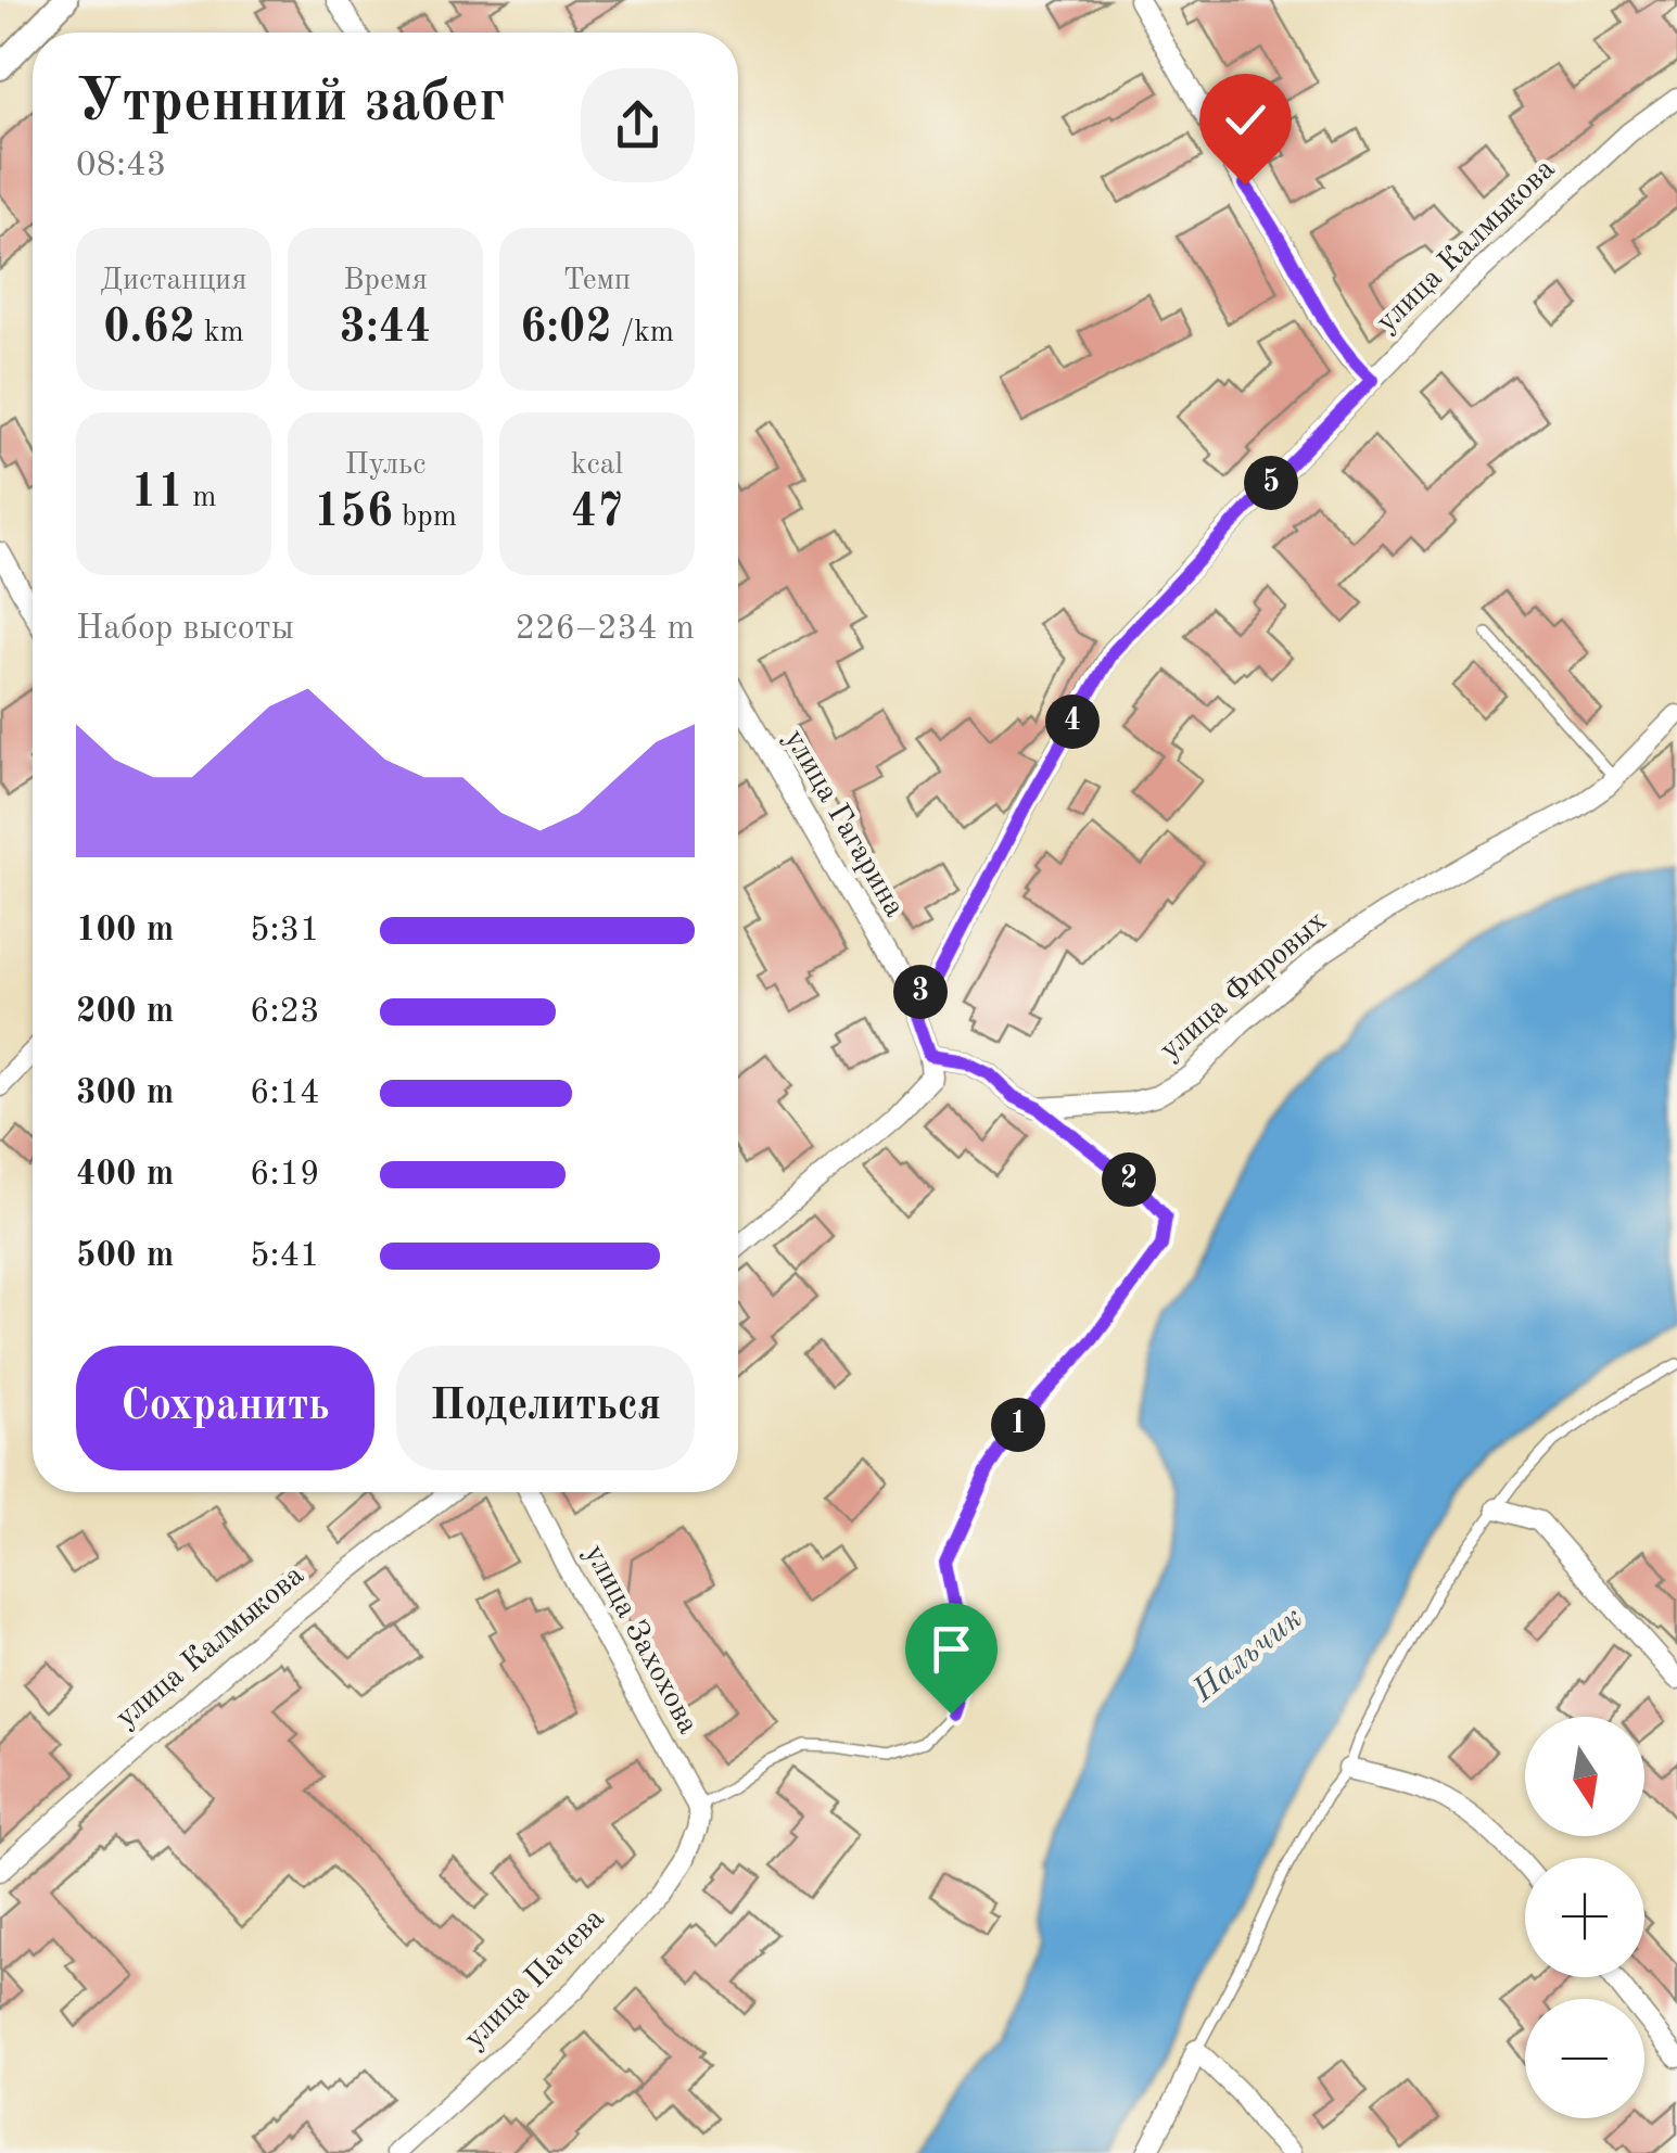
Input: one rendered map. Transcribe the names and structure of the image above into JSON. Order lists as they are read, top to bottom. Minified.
{"streets":{"street":["улица Калмыкова","улица Гагарина","улица Фировых","улица Захохова","улица Пачева"]},"crossings":[["улица Калмыкова","улица Гагарина"],["улица Захохова","улица Пачева"]],"water":["Нальчик"],"north":"bottom","page":{"heading":["Утренний забег","08:43"],"stats":[["Дистанция","0.62 km"],["Время","3:44"],["Темп","6:02 /km"],["11 m"],["Пульс","156 bpm"],["kcal","47"]],"pins":["5","4","3","2","1"],"chart":["Набор высоты","226–234 m"],"list":[{"name":"100 m","note":"5:31"},{"name":"200 m","note":"6:23"},{"name":"300 m","note":"6:14"},{"name":"400 m","note":"6:19"},{"name":"500 m","note":"5:41"}],"buttons":["Сохранить","Поделиться"],"map_buttons":["+","−"]}}
